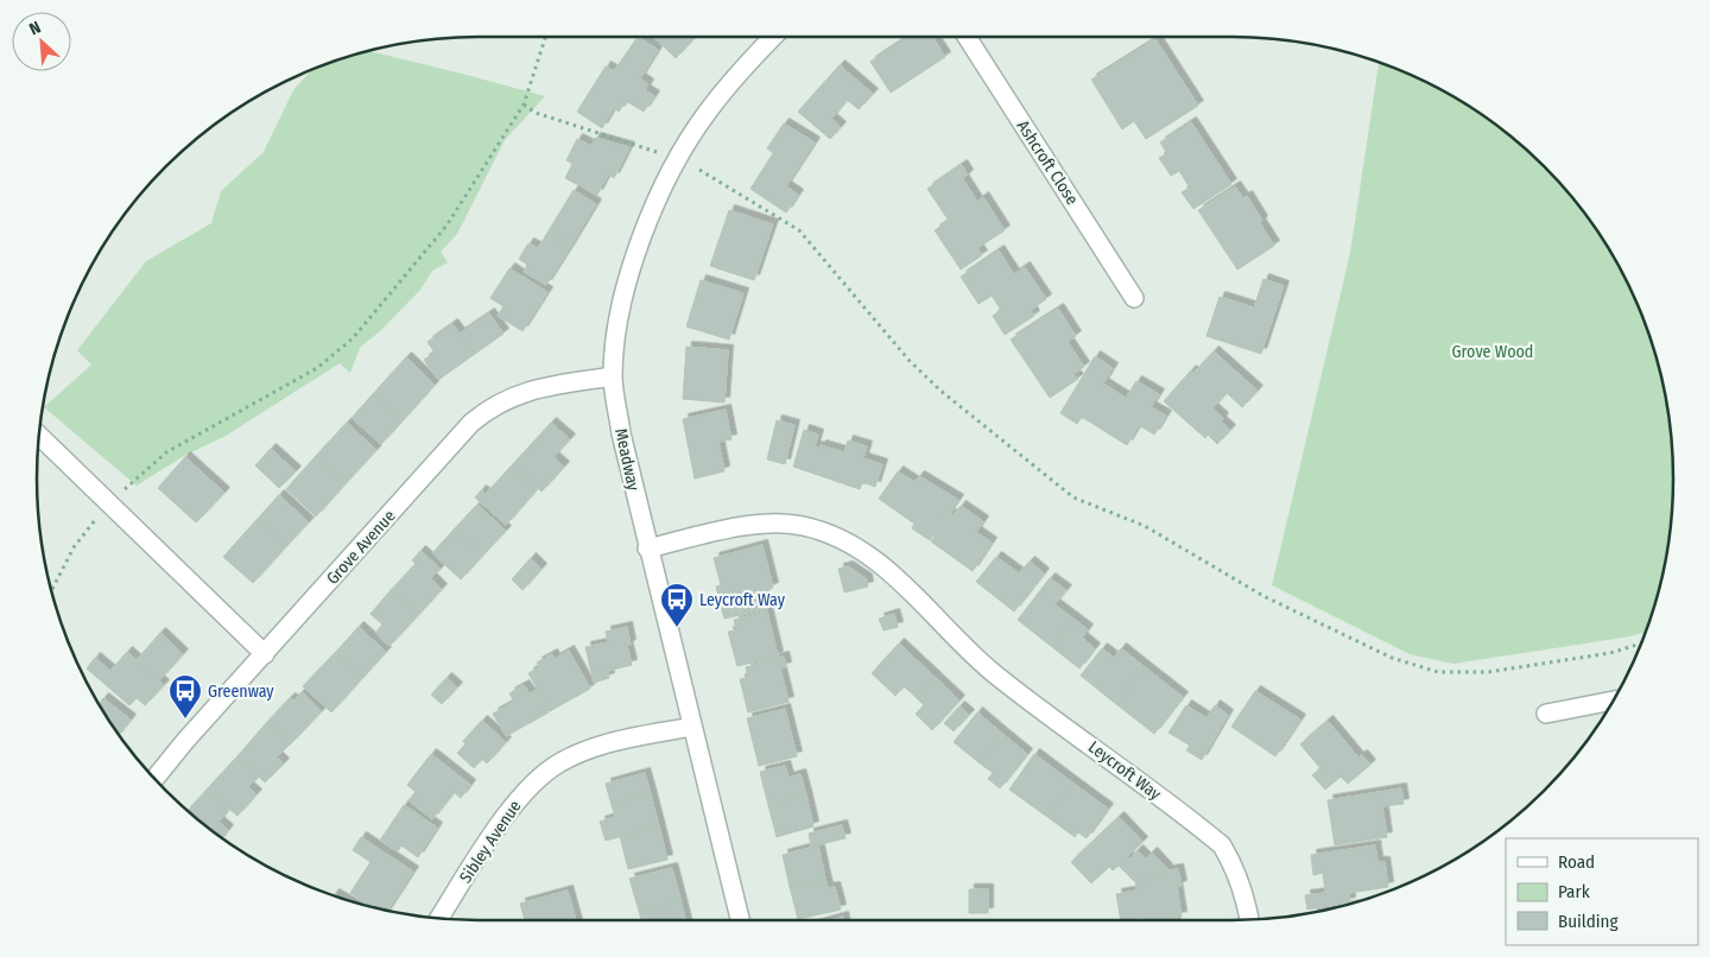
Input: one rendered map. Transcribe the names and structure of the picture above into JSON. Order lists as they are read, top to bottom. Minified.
{"streets":{"street":["Ashcroft Close","Meadway","Grove Avenue","Leycroft Way","Sibley Avenue"]},"crossings":[["Meadway","Grove Avenue"],["Meadway","Leycroft Way"],["Meadway","Sibley Avenue"]],"parks":["Grove Wood"],"places":{"bus stop":["Leycroft Way","Greenway"]},"legend":["Road","Park","Building"],"north":"top left"}
